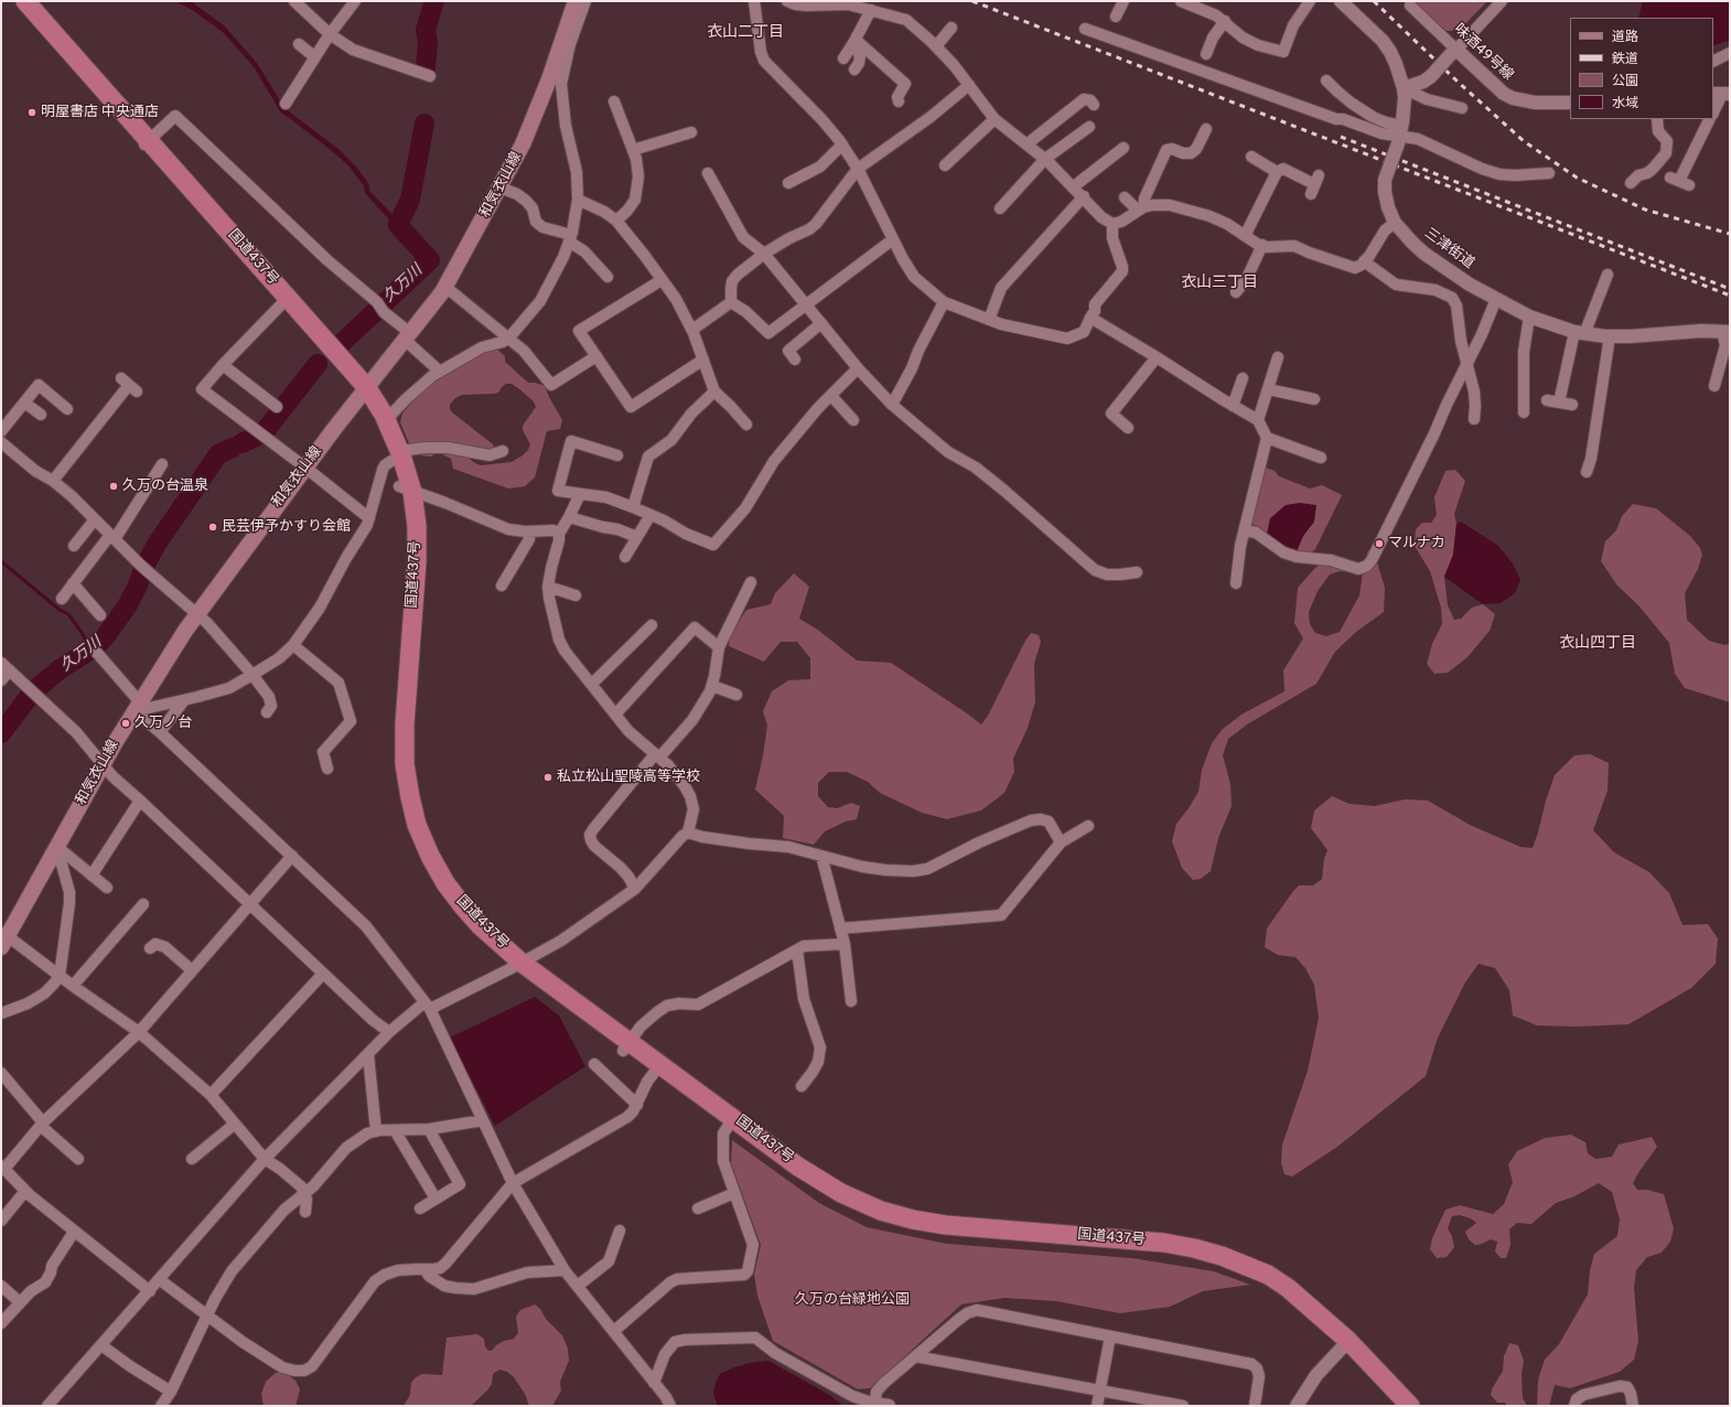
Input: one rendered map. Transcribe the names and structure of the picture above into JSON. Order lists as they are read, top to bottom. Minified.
{"streets":{"highway":["国道437号"],"main road":["和気衣山線"],"street":["味酒49号線","三津街道"]},"crossings":[["和気衣山線","国道437号"]],"districts":["衣山二丁目","衣山三丁目","衣山四丁目"],"water":["久万川"],"parks":["久万の台緑地公園"],"places":["明屋書店 中央通店","久万の台温泉","民芸伊予かすり会館","マルナカ","久万ノ台","私立松山聖陵高等学校"],"legend":["道路","鉄道","公園","水域"]}
